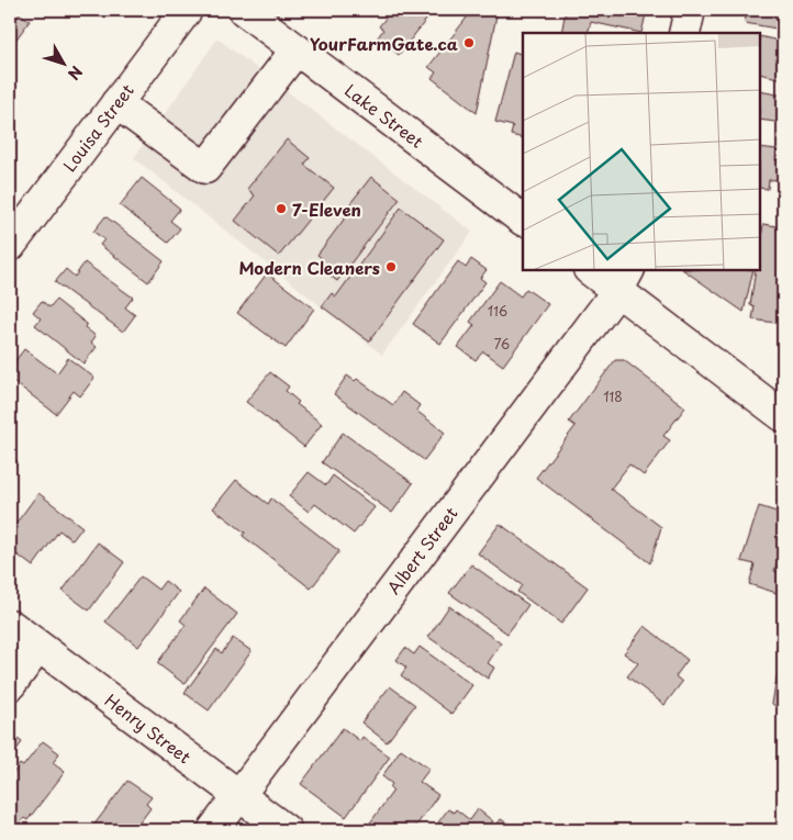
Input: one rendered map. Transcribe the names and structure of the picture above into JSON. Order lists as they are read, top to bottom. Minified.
{"streets":{"street":["Lake Street","Louisa Street","Albert Street","Henry Street"]},"crossings":[["Albert Street","Henry Street"]],"places":["YourFarmGate.ca","7-Eleven","Modern Cleaners"],"house_numbers":["116","76","118"],"north":"bottom right"}
